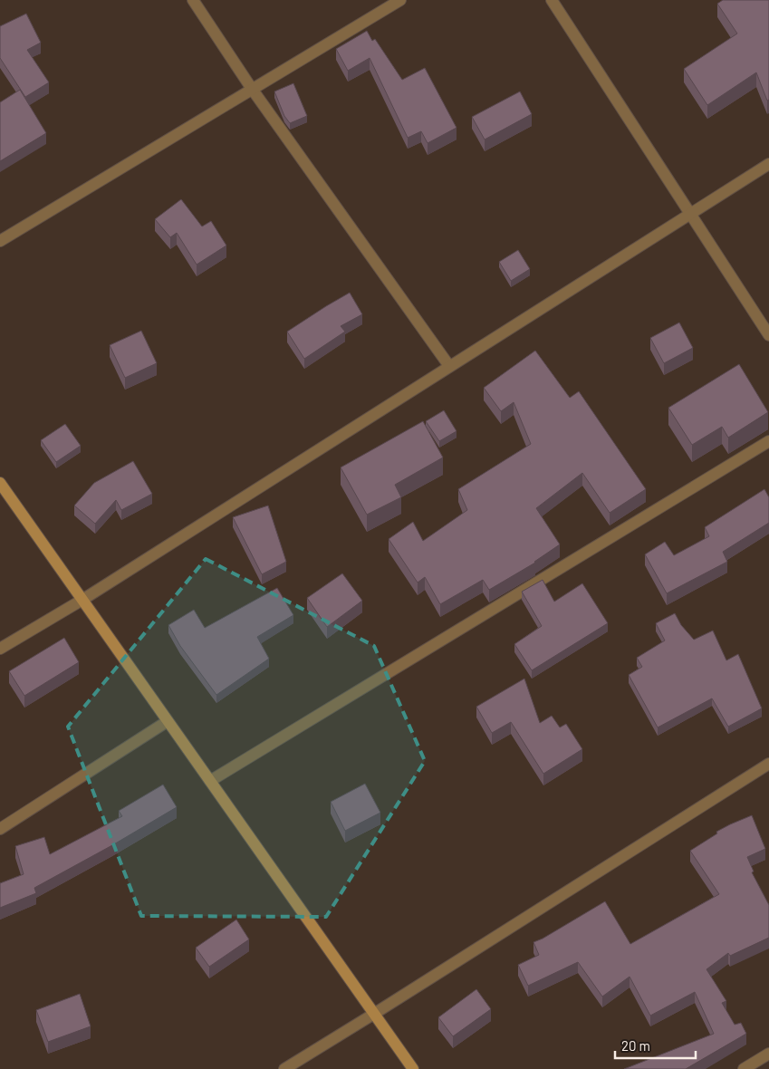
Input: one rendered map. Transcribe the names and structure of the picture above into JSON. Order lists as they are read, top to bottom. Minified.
{"scale_bar":"20 m"}
